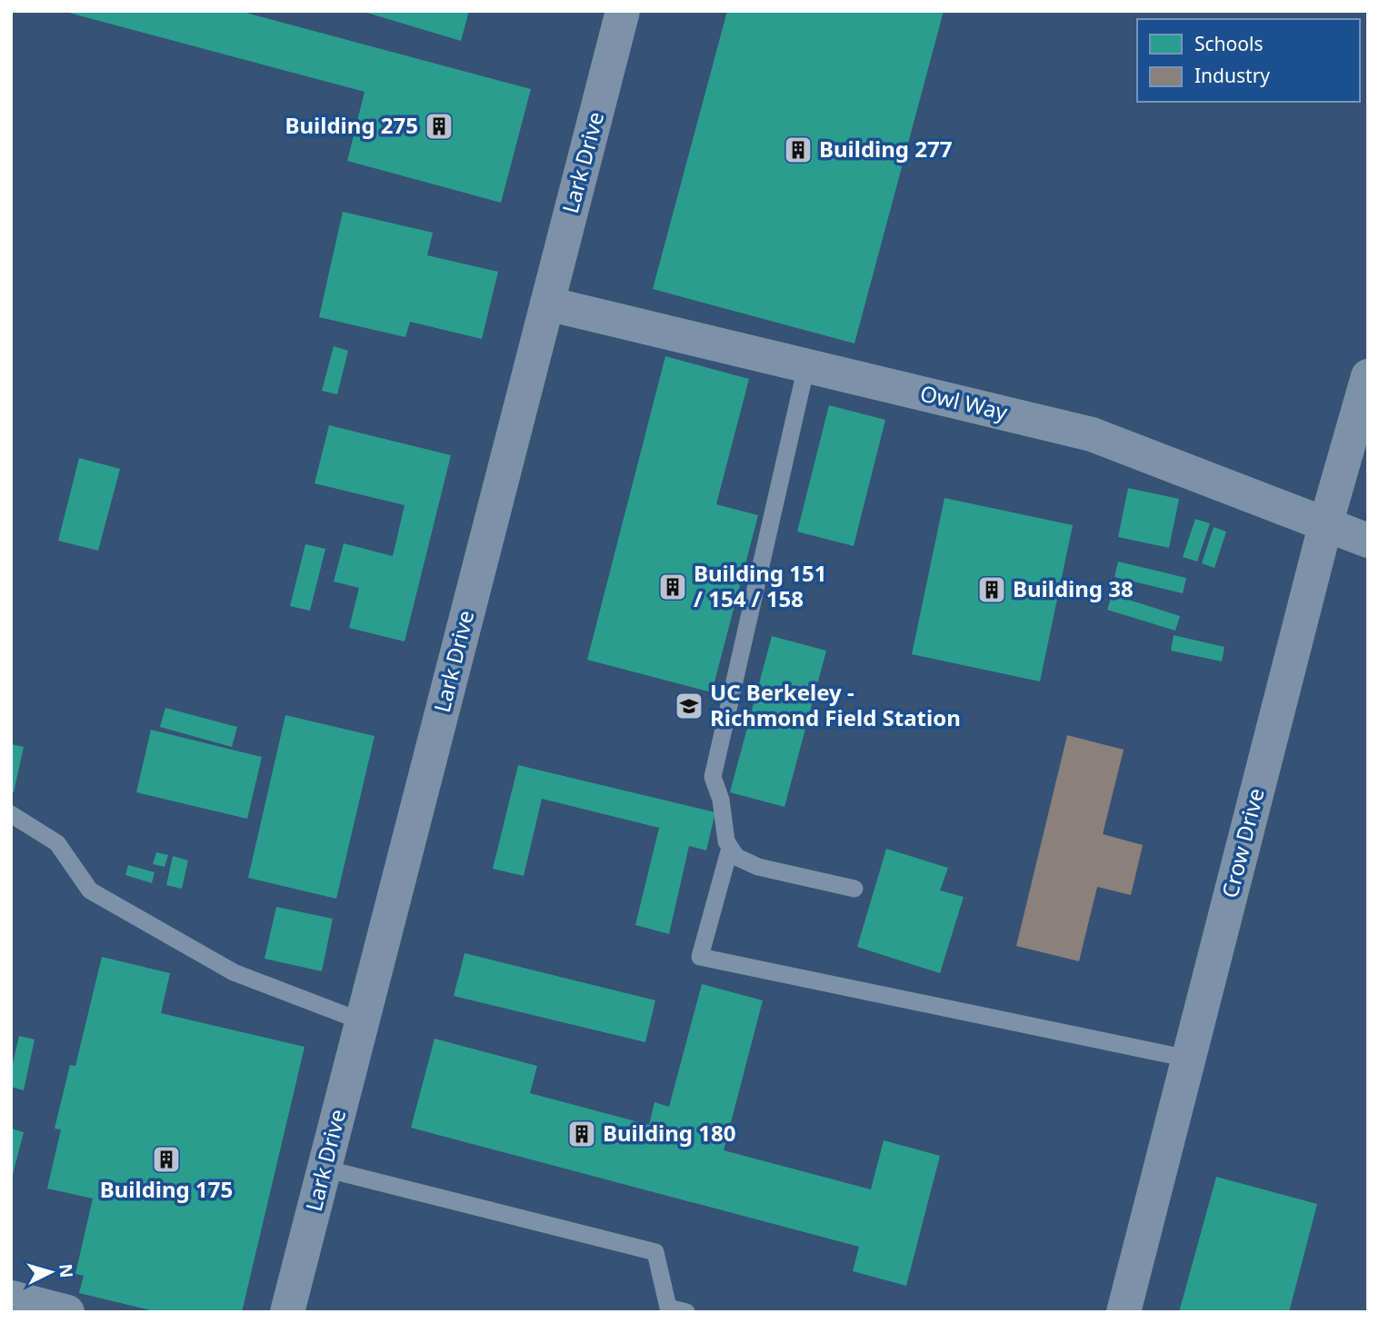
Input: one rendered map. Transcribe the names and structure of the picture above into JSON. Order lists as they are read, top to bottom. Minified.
{"streets":{"street":["Lark Drive","Owl Way","Crow Drive"]},"crossings":[["Lark Drive","Owl Way"],["Owl Way","Crow Drive"]],"places":{"building":["Building 275","Building 277","Building 151 / 154 / 158","Building 38","Building 180","Building 175"],"school or university":["UC Berkeley - Richmond Field Station"]},"legend":["Schools","Industry"],"north":"right"}
